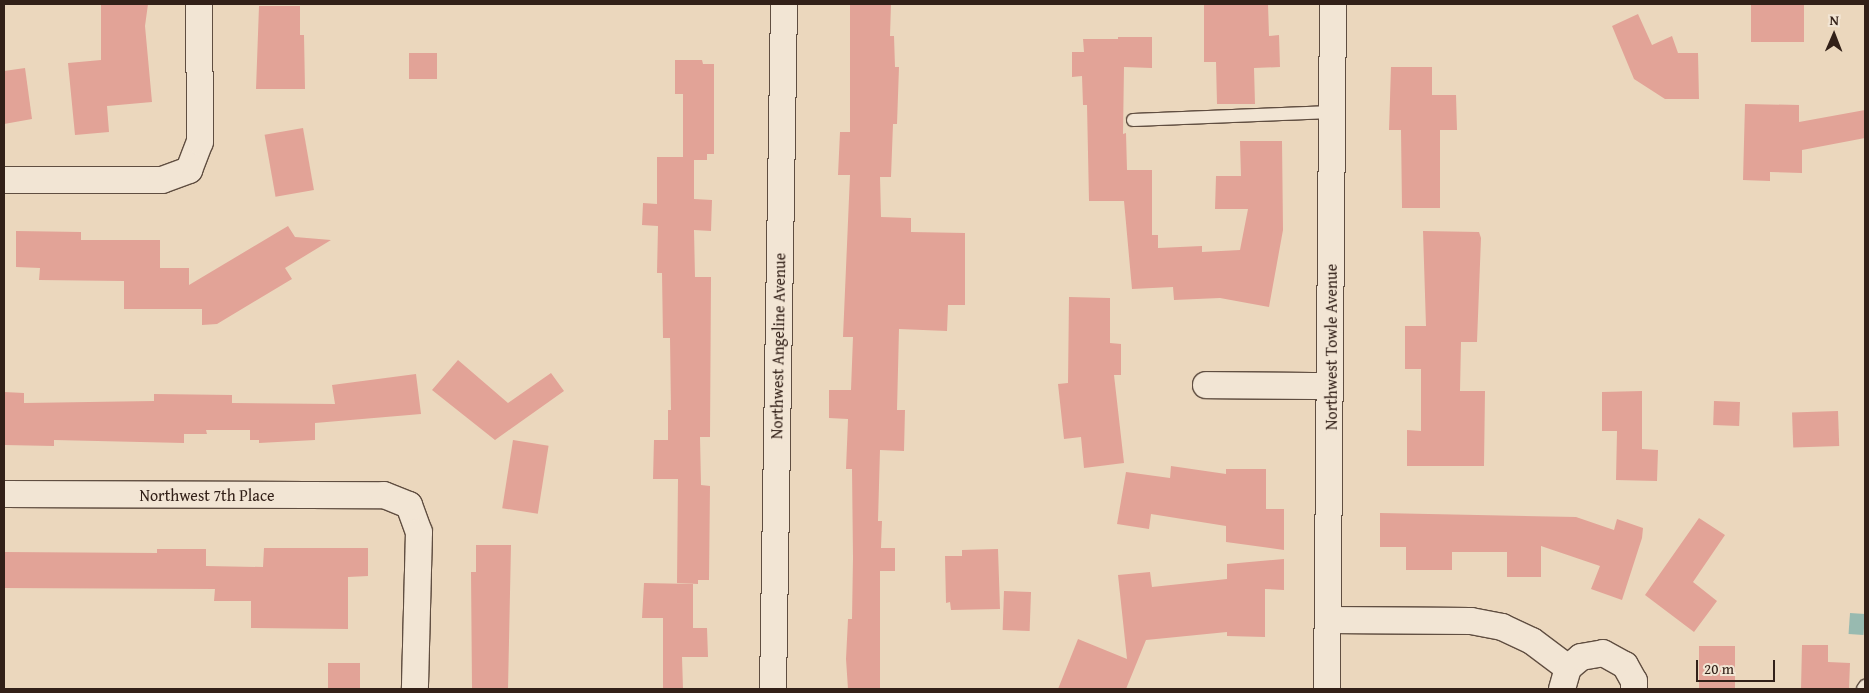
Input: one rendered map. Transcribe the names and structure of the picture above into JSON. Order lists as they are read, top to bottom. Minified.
{"streets":{"street":["Northwest Angeline Avenue","Northwest Towle Avenue","Northwest 7th Place"]},"scale_bar":"20 m","north":"top"}
